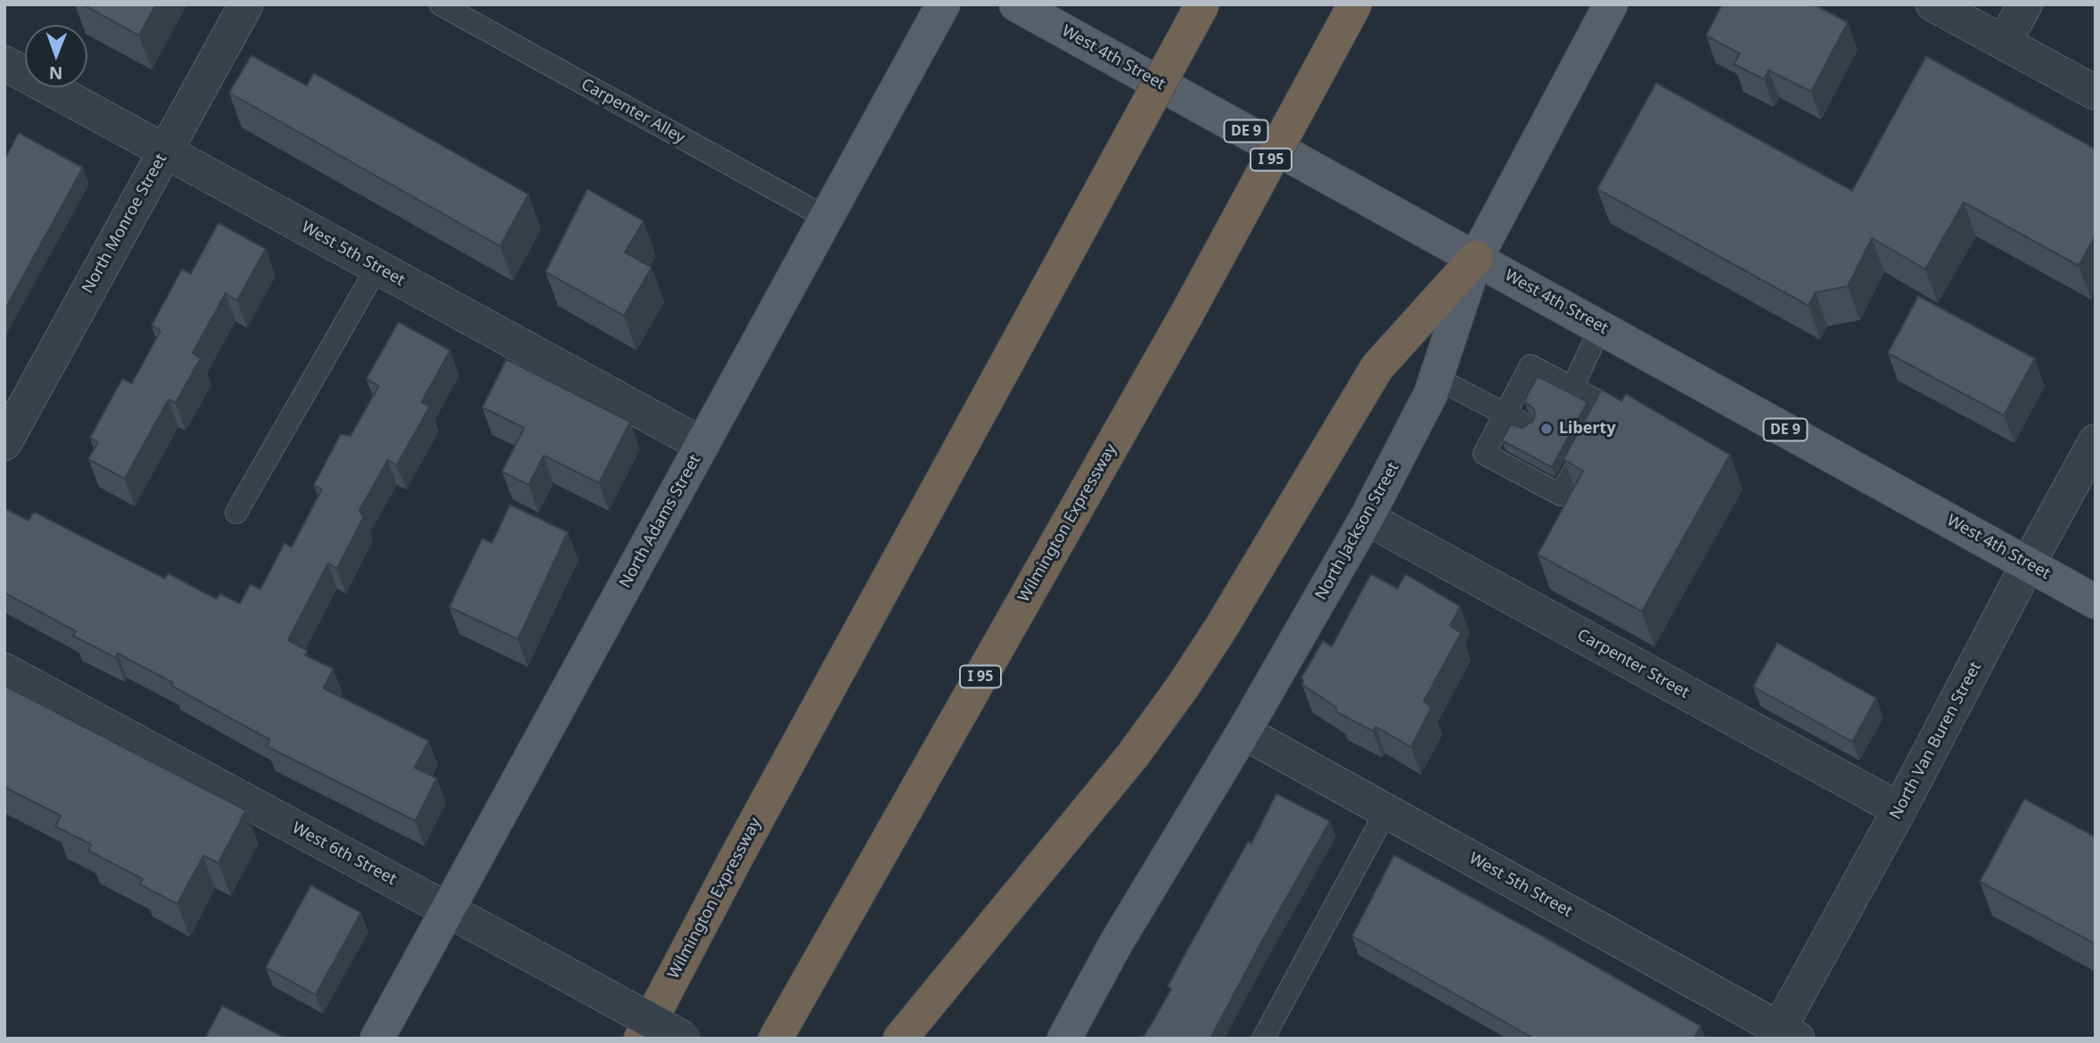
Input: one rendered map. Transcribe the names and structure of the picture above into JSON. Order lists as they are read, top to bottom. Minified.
{"streets":{"highway":["I 95","Wilmington Expressway"],"main road":["West 4th Street","DE 9","North Adams Street","North Jackson Street"],"street":["North Monroe Street","West 5th Street","Carpenter Street","North Van Buren Street","West 6th Street"],"lane":["Carpenter Alley"]},"crossings":[["West 4th Street","North Jackson Street"],["West 4th Street","North Van Buren Street"],["Carpenter Alley","North Adams Street"],["North Monroe Street","West 5th Street"],["West 5th Street","North Adams Street"],["West 5th Street","North Jackson Street"],["West 5th Street","North Van Buren Street"],["North Adams Street","West 6th Street"],["North Jackson Street","Carpenter Street"],["Carpenter Street","North Van Buren Street"]],"places":["Liberty"],"north":"bottom"}
